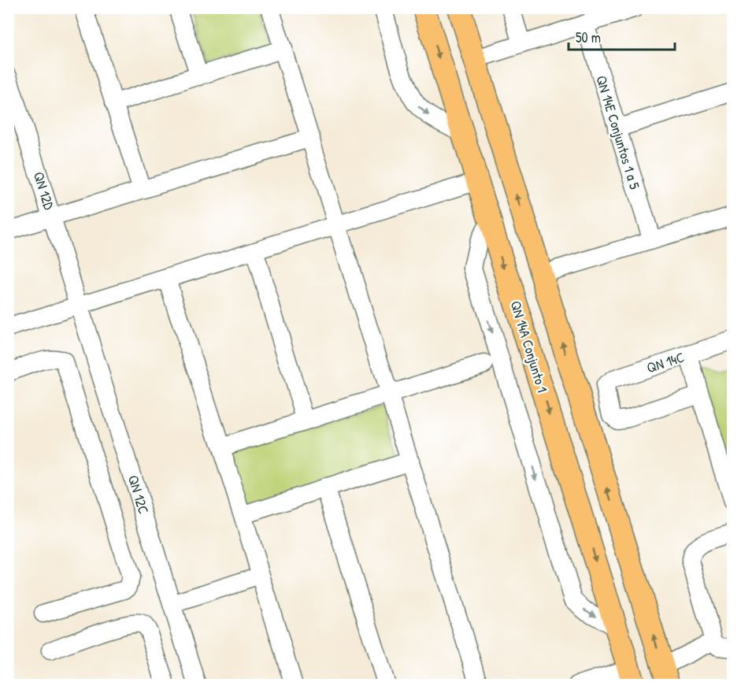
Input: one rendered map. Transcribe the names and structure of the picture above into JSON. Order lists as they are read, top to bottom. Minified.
{"streets":{"main road":["QN 14A Conjunto 1"],"street":["QN 14E Conjuntos 1 a 5","QN 12D","QN 14C","QN 12C"]},"crossings":[["QN 12D","QN 12C"]],"scale_bar":"50 m"}
